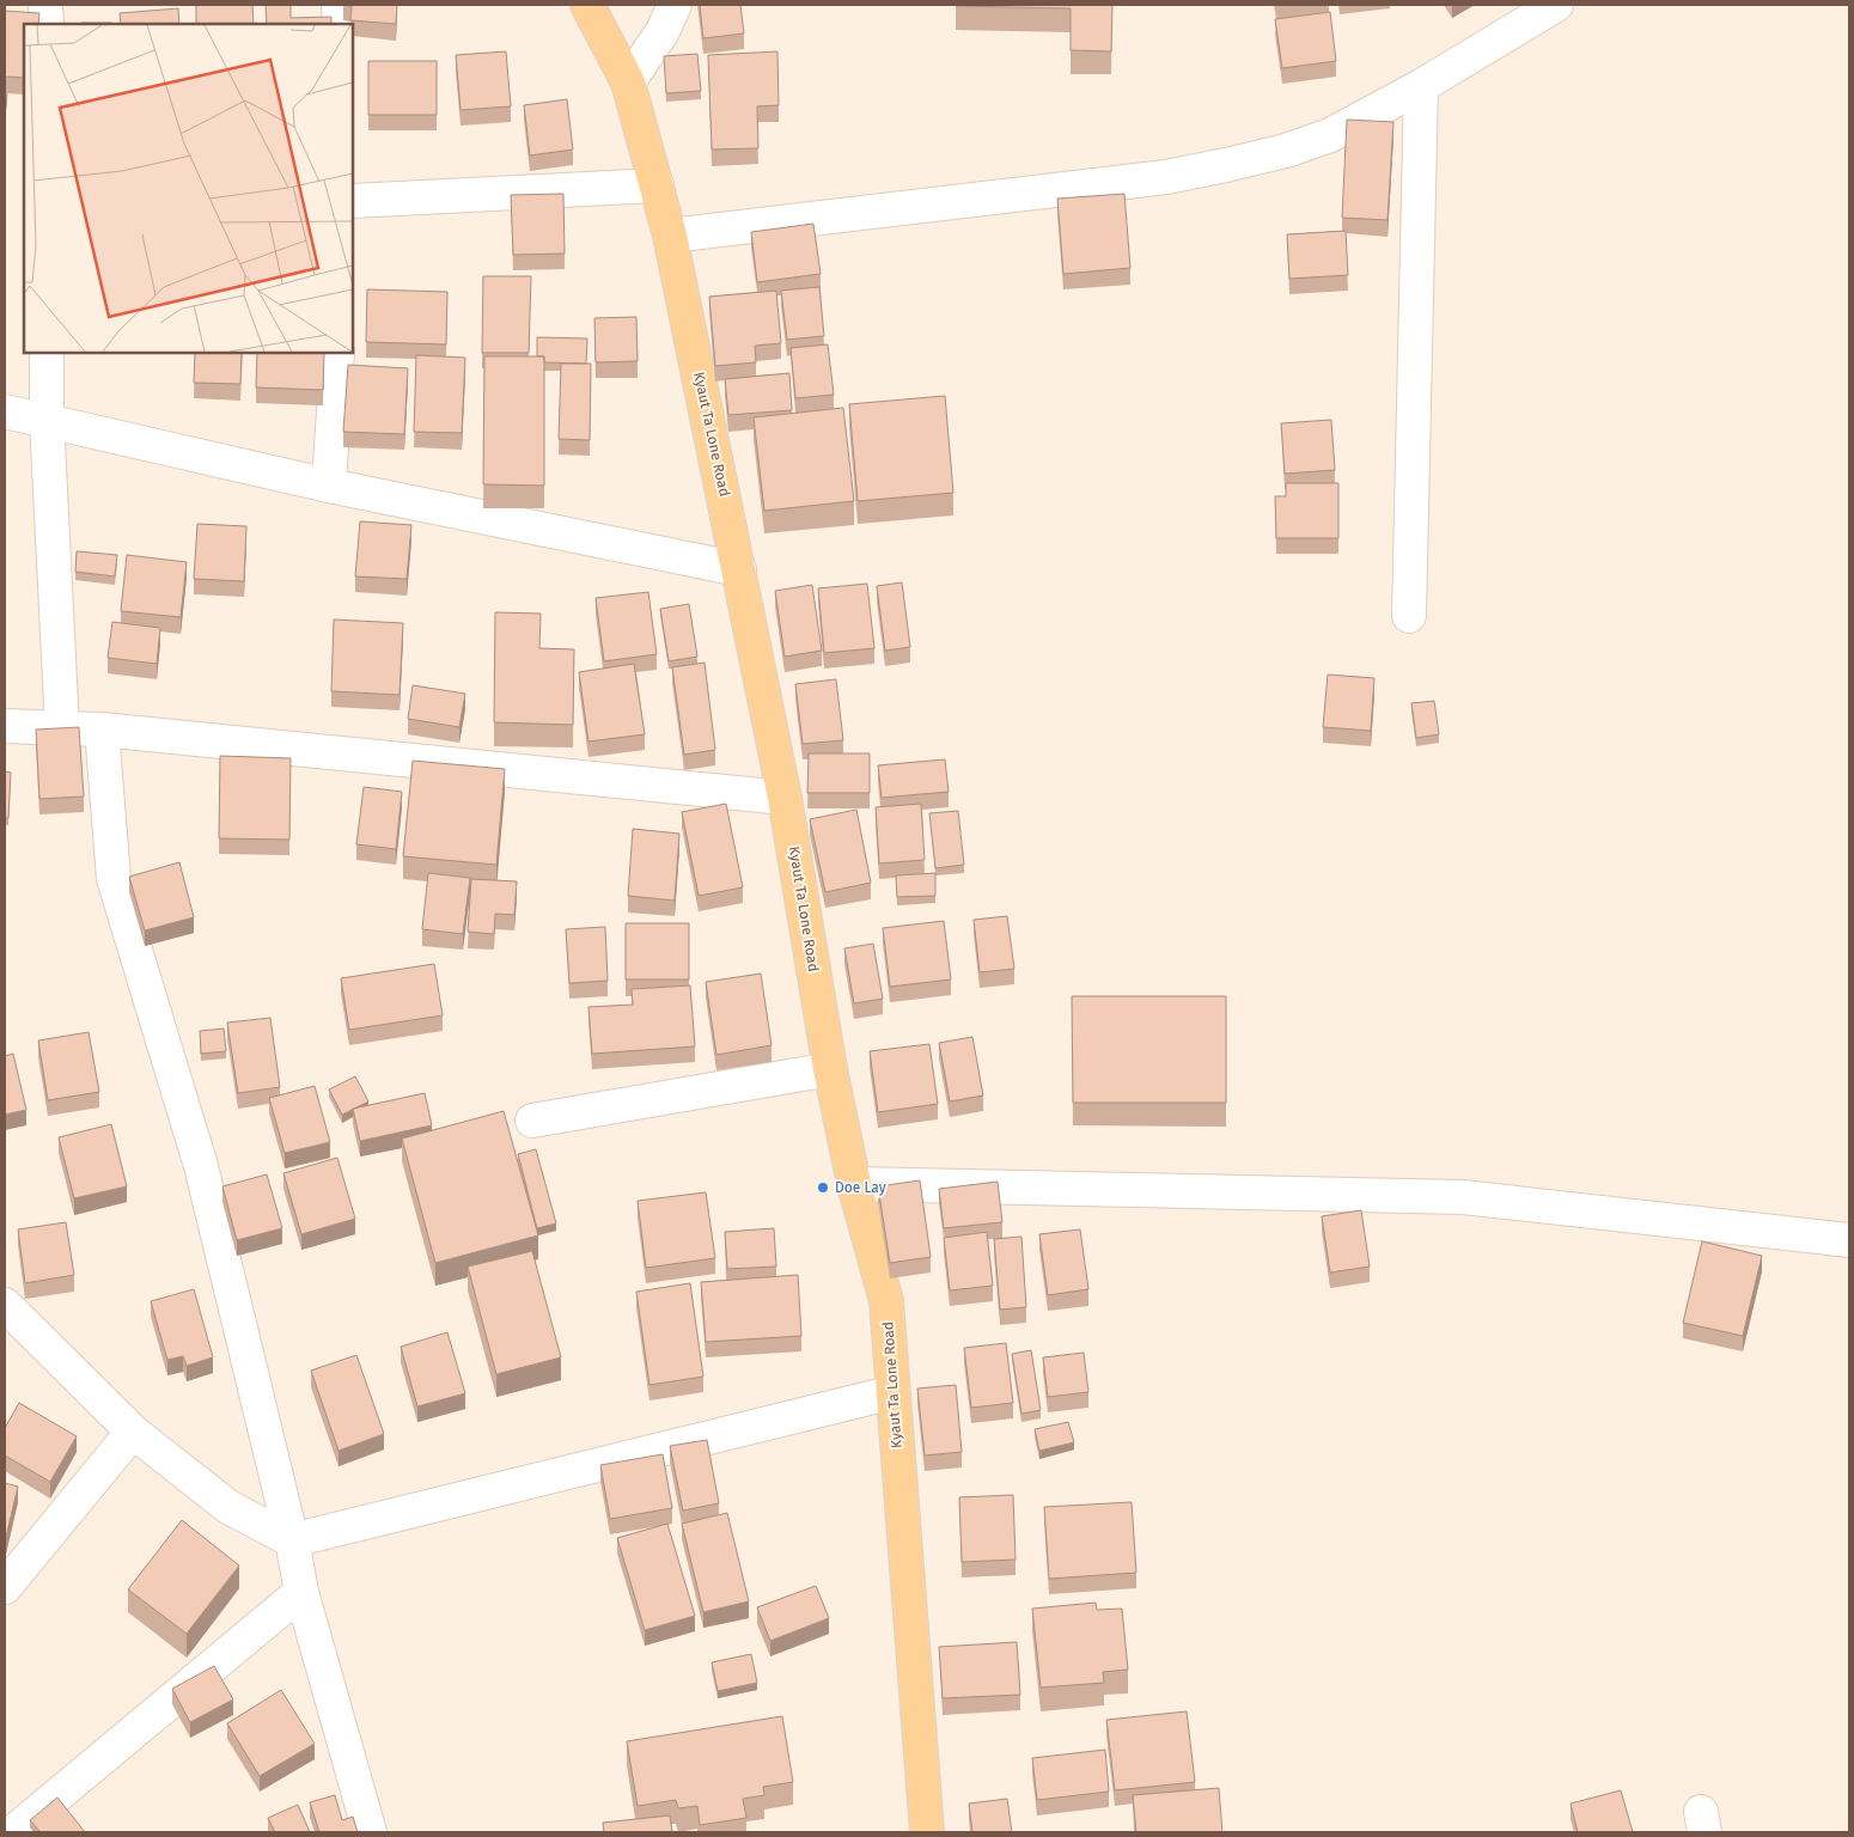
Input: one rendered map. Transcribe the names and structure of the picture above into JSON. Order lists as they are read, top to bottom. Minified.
{"streets":{"main road":["Kyaut Ta Lone Road"]},"places":["Doe Lay"]}
